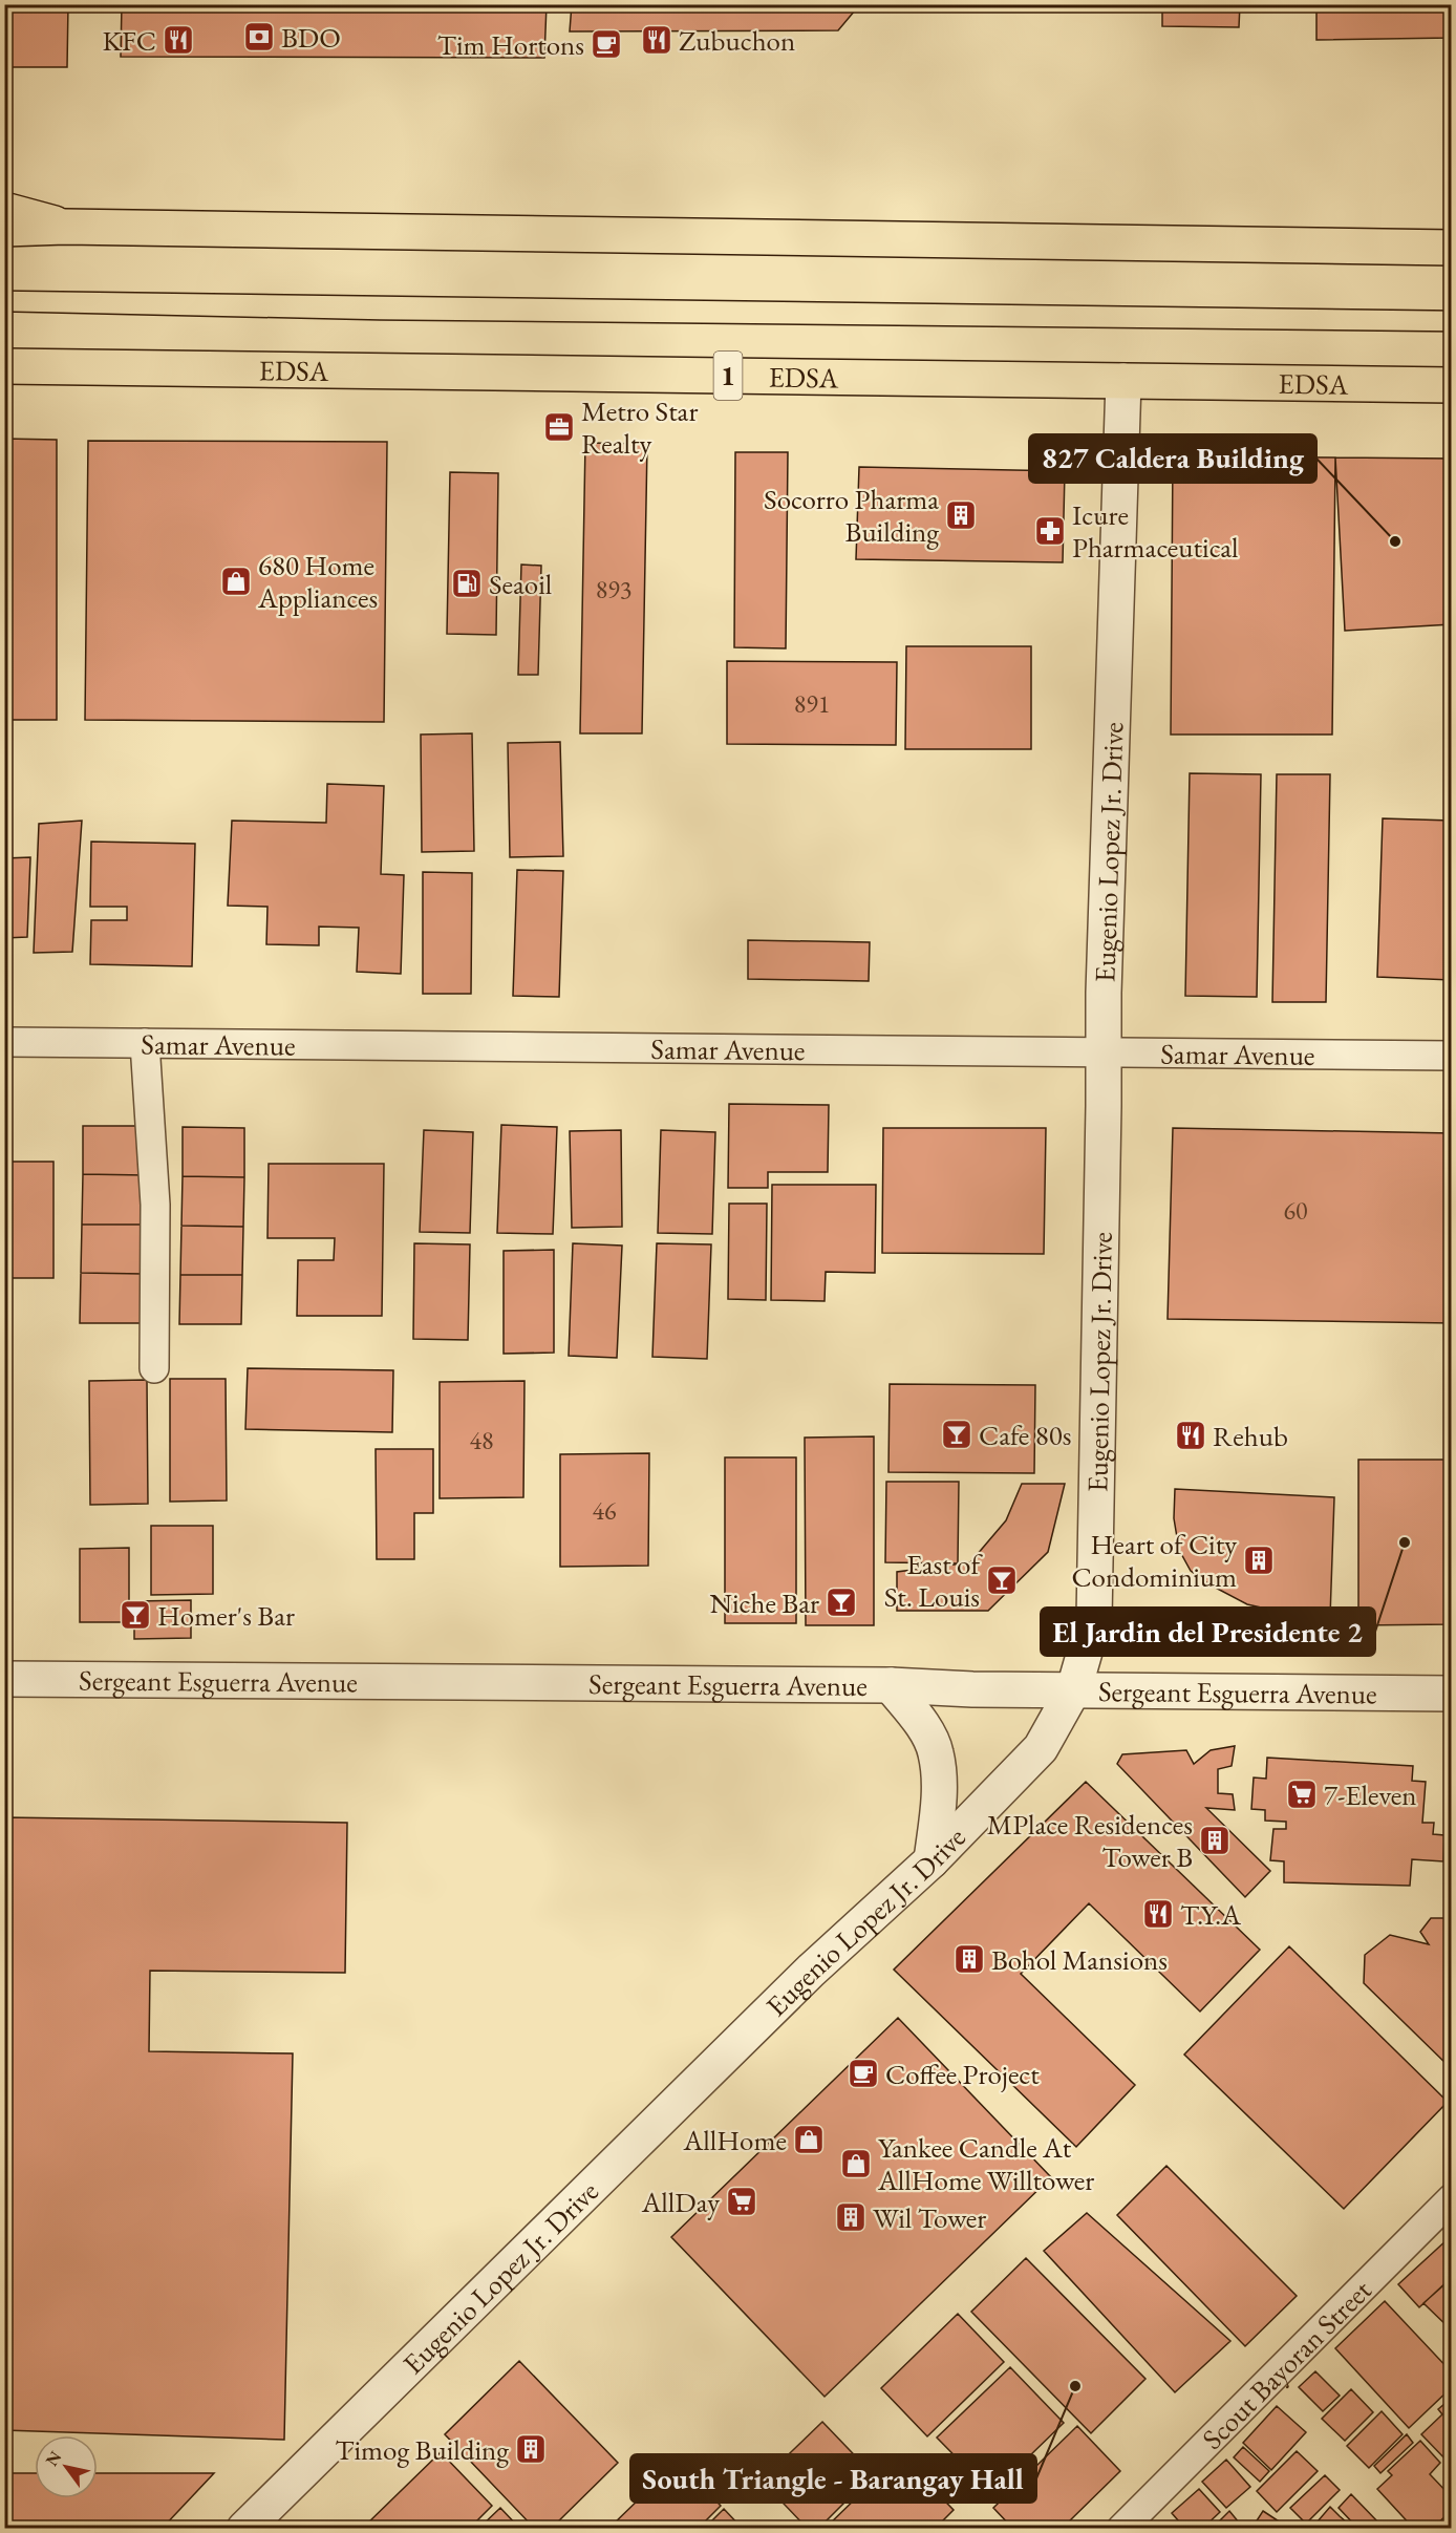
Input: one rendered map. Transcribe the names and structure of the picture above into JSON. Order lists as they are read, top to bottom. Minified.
{"streets":{"main road":["EDSA","1"],"street":["Eugenio Lopez Jr. Drive","Samar Avenue","Sergeant Esguerra Avenue","Scout Bayoran Street"]},"crossings":[["EDSA","Eugenio Lopez Jr. Drive"],["Eugenio Lopez Jr. Drive","Samar Avenue"],["Eugenio Lopez Jr. Drive","Sergeant Esguerra Avenue"]],"places":{"bank":["BDO"],"restaurant":["KFC","Zubuchon","Rehub","T.Y.A"],"cafe":["Tim Hortons","Coffee Project"],"office":["Metro Star Realty"],"building":["Socorro Pharma Building","Heart of City Condominium","MPlace Residences Tower B","Bohol Mansions","Wil Tower","Timog Building"],"pharmacy":["Icure Pharmaceutical"],"other":["827 Caldera Building","El Jardin del Presidente 2","South Triangle - Barangay Hall"],"shop":["680 Home Appliances","AllHome","Yankee Candle At AllHome Willtower"],"fuel station":["Seaoil"],"bar":["Cafe 80s","East of St. Louis","Niche Bar","Homer's Bar"],"supermarket":["7-Eleven","AllDay"]},"house_numbers":["893","891","60","48","46"],"north":"top left"}
